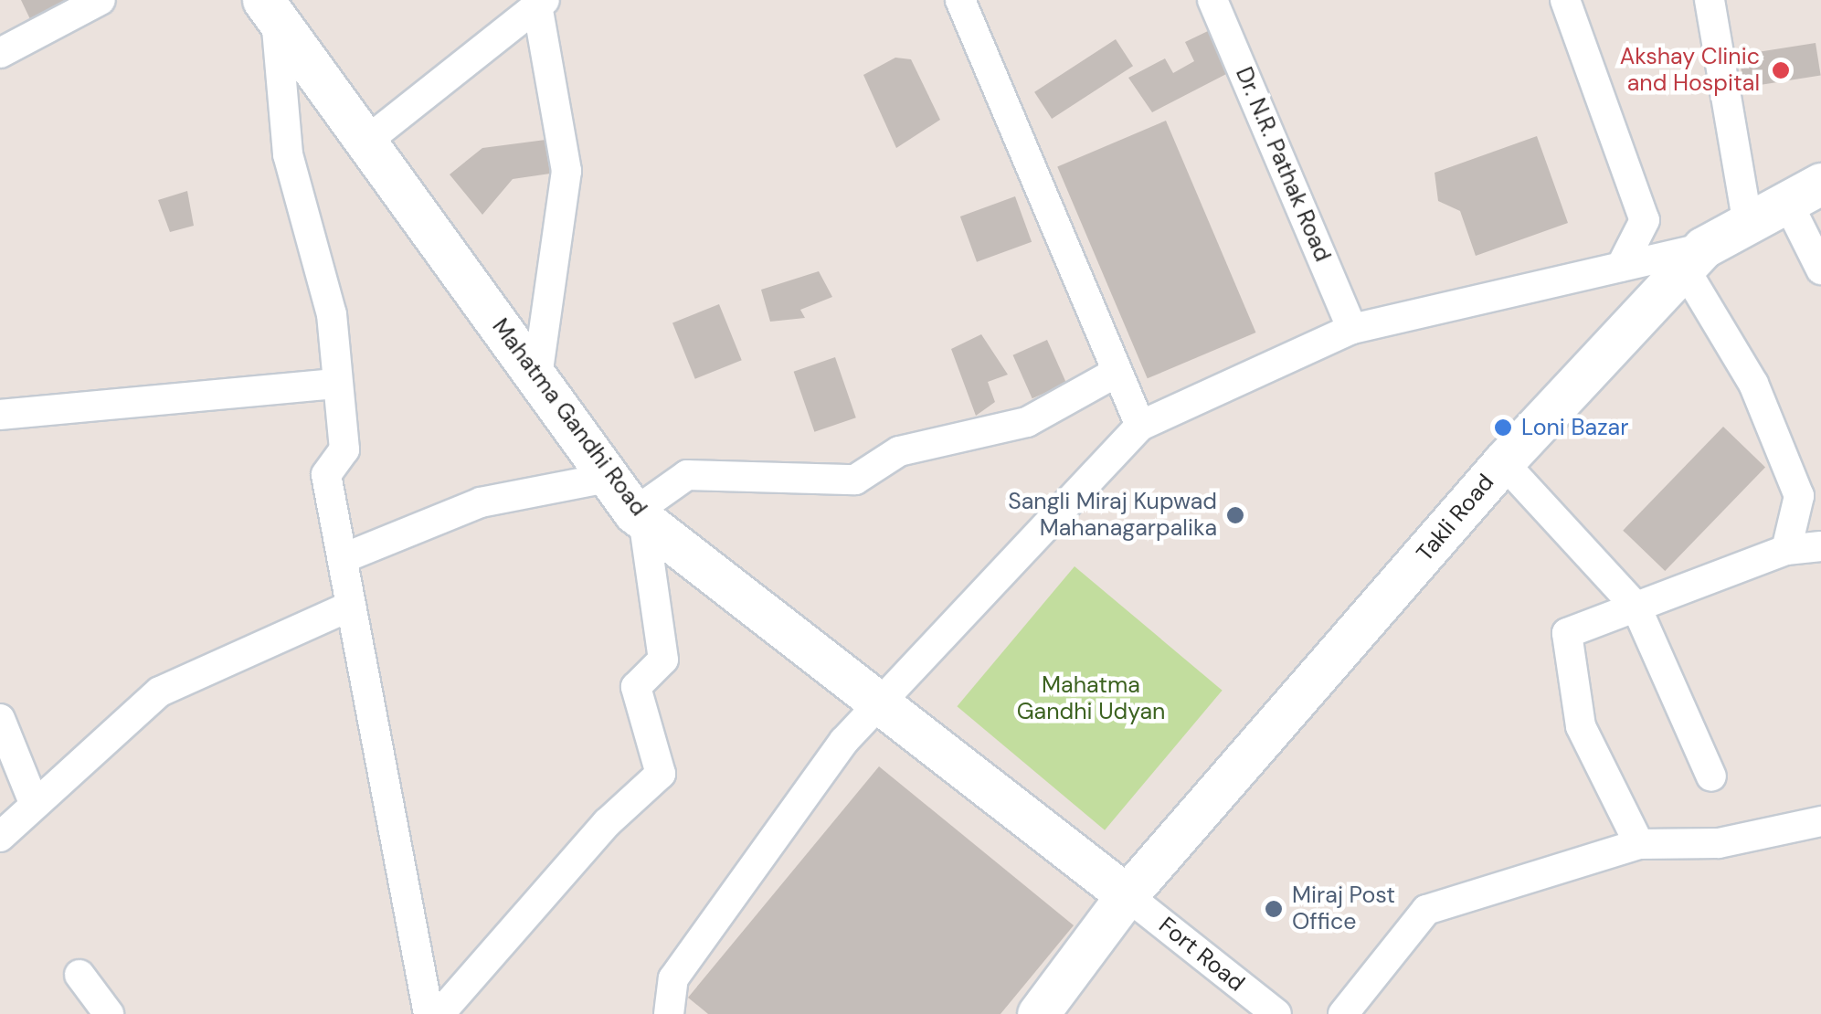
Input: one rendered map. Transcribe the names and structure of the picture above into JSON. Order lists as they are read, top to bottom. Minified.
{"streets":{"main road":["Mahatma Gandhi Road","Takli Road"],"street":["Dr. N.R. Pathak Road","Fort Road"]},"crossings":[["Mahatma Gandhi Road","Takli Road"],["Mahatma Gandhi Road","Fort Road"],["Takli Road","Fort Road"]],"parks":["Mahatma Gandhi Udyan"],"places":["Akshay Clinic and Hospital","Loni Bazar","Sangli Miraj Kupwad Mahanagarpalika","Miraj Post Office"]}
